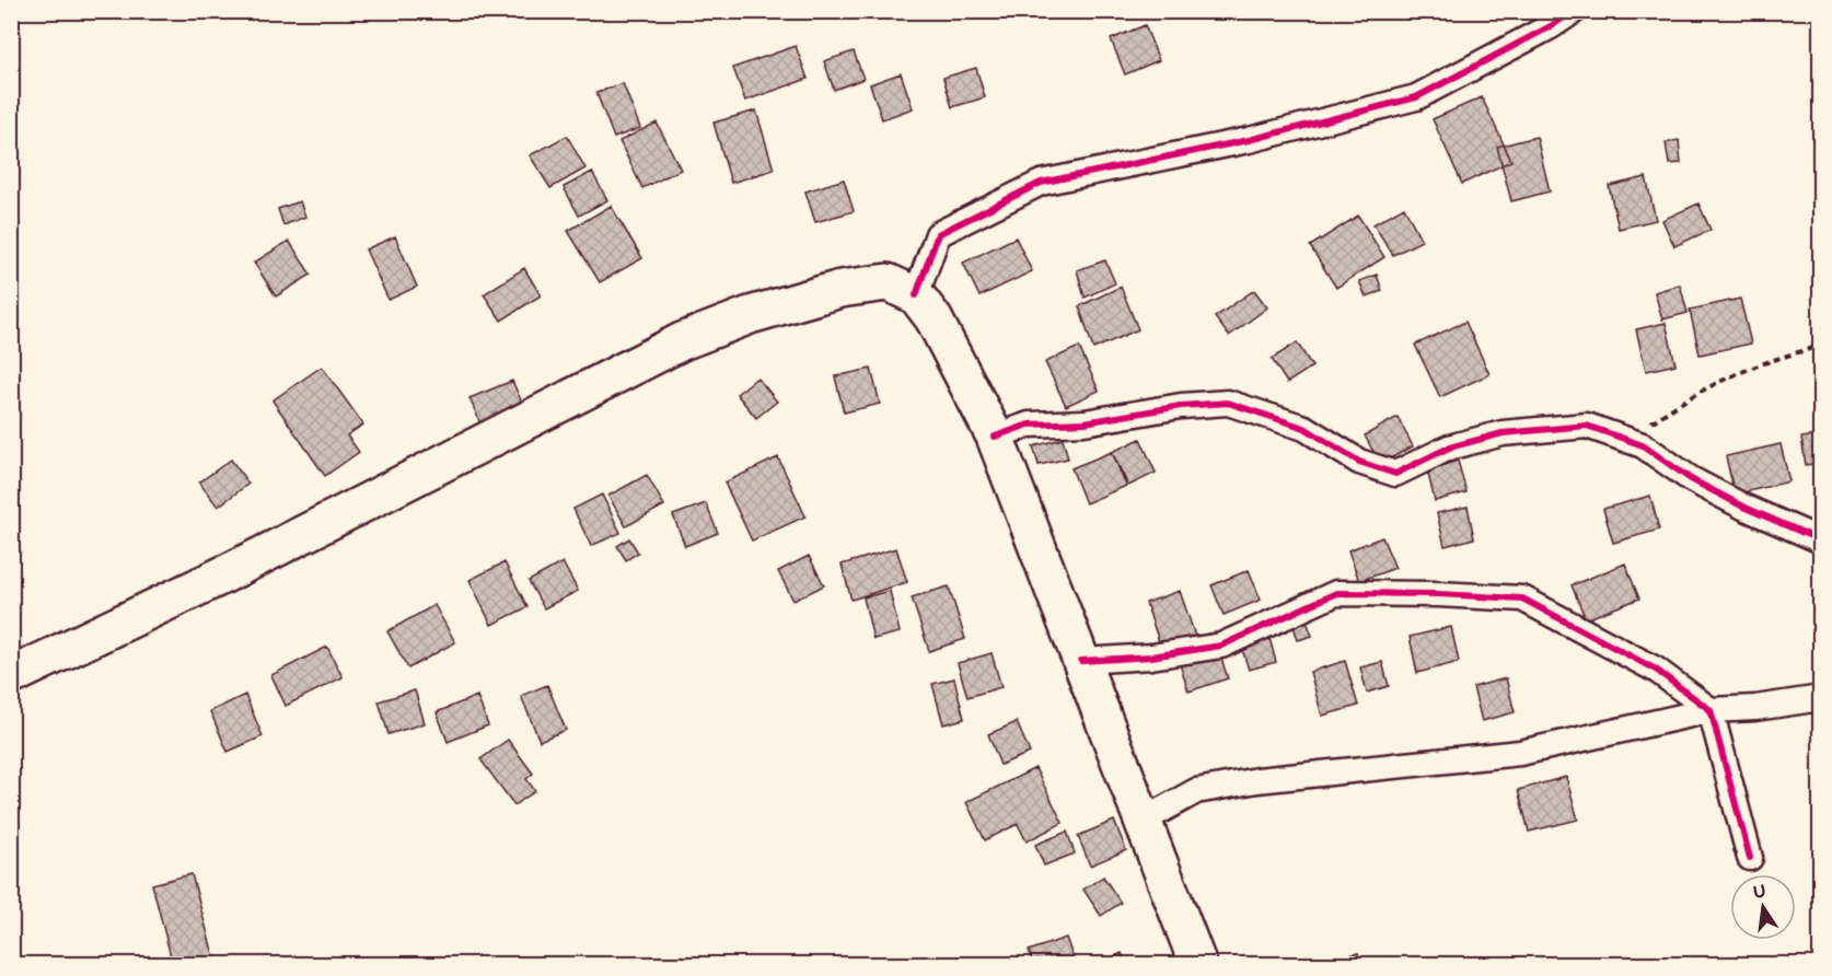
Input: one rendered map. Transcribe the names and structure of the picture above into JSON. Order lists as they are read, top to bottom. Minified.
{"north":"top"}
